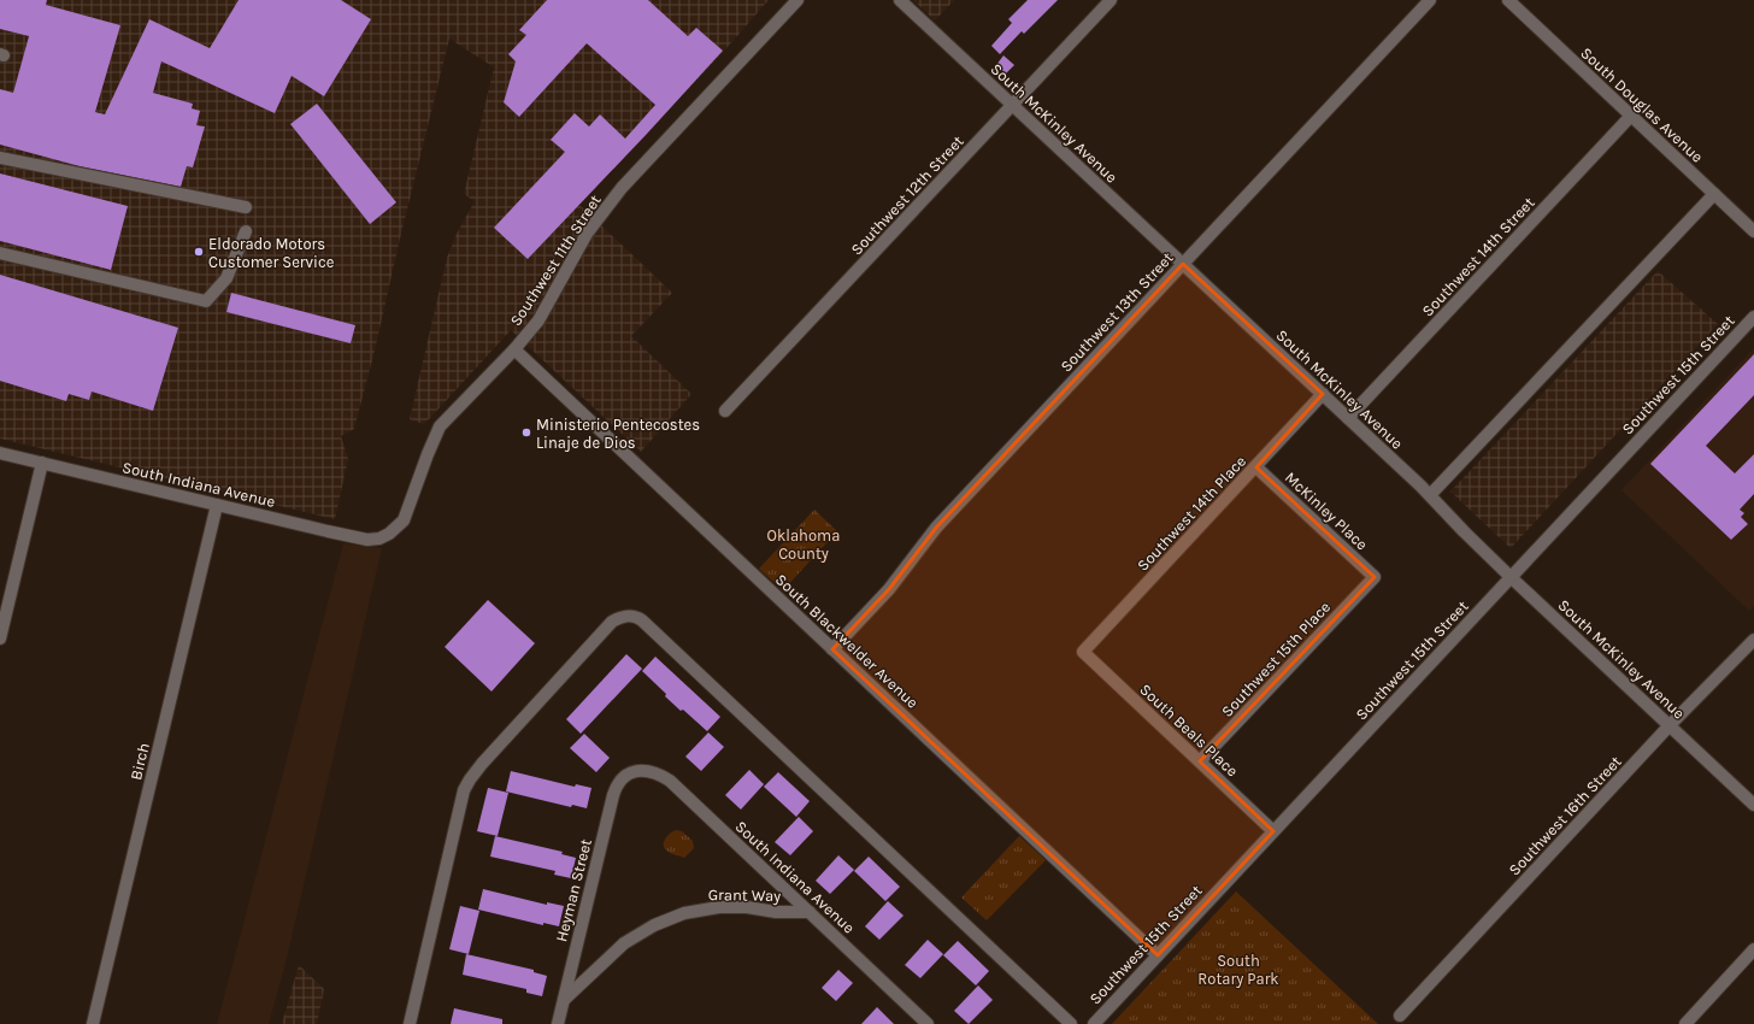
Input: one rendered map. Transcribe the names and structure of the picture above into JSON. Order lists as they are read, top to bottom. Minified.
{"streets":{"street":["South Douglas Avenue","South McKinley Avenue","Southwest 12th Street","Southwest 14th Street","Southwest 11th Street","Southwest 13th Street","Southwest 15th Street","South Indiana Avenue","McKinley Place","Southwest 14th Place","South Blackwelder Avenue","Southwest 15th Place","South Beals Place","Birch","Southwest 16th Street","Heyman Street","Grant Way"]},"crossings":[["South Douglas Avenue","Southwest 14th Street"],["South McKinley Avenue","Southwest 12th Street"],["South McKinley Avenue","Southwest 14th Street"],["South McKinley Avenue","Southwest 13th Street"],["South McKinley Avenue","Southwest 15th Street"],["South McKinley Avenue","Southwest 14th Place"],["South McKinley Avenue","Southwest 16th Street"],["Southwest 11th Street","South Indiana Avenue"],["Southwest 11th Street","South Blackwelder Avenue"],["Southwest 13th Street","South Blackwelder Avenue"],["Southwest 15th Street","South Blackwelder Avenue"],["Southwest 15th Street","South Beals Place"],["South Indiana Avenue","Birch"],["South Indiana Avenue","Heyman Street"],["South Indiana Avenue","Grant Way"],["McKinley Place","Southwest 14th Place"],["McKinley Place","Southwest 15th Place"],["Southwest 14th Place","South Beals Place"],["Southwest 15th Place","South Beals Place"],["Heyman Street","Grant Way"]],"parks":["Oklahoma County","South Rotary Park"],"places":["Eldorado Motors Customer Service","Ministerio Pentecostes Linaje de Dios"]}
